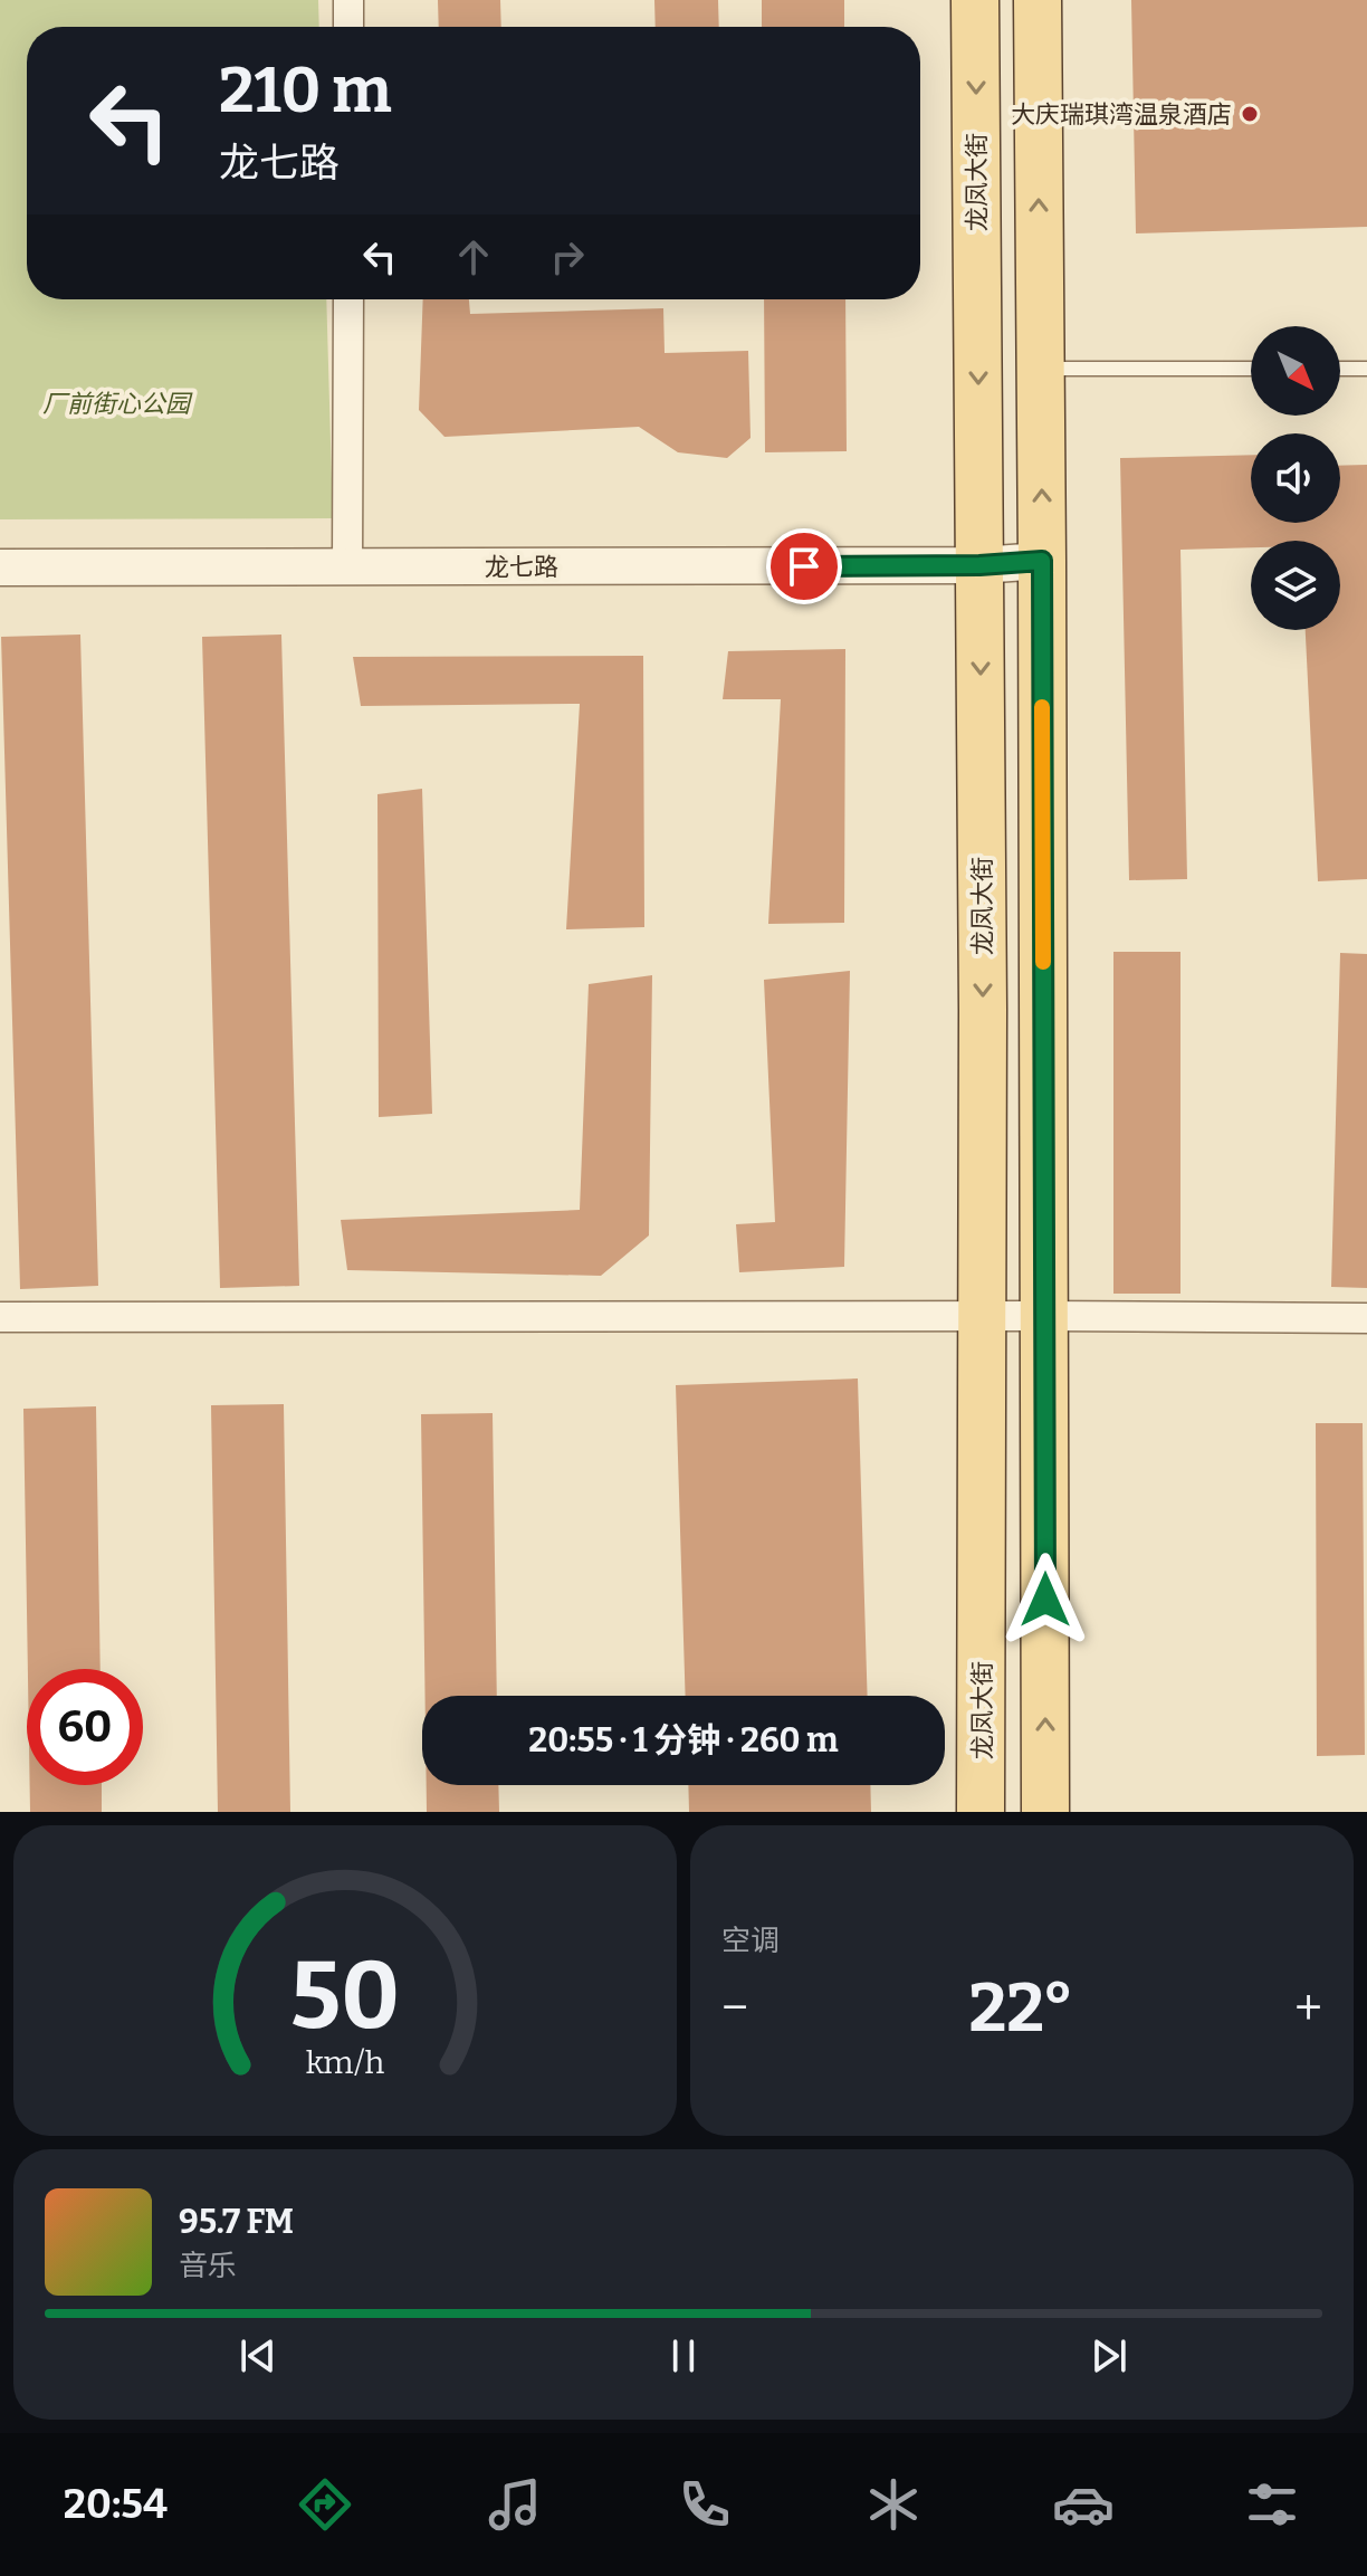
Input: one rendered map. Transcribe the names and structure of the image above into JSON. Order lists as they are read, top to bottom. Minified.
{"streets":{"main road":["龙凤大街"],"street":["龙七路"]},"crossings":[["龙凤大街","龙七路"]],"parks":["厂前街心公园"],"places":["大庆瑞琪湾温泉酒店"],"north":"bottom right","page":{"turn":["210 m","龙七路"],"limit":"60","trip":"20:55 · 1 分钟 · 260 m","tile":"空调","heat":["−","22°","+"],"song":["95.7 FM","音乐"],"tabs":"20:54","gauge":["50","km/h"]}}
